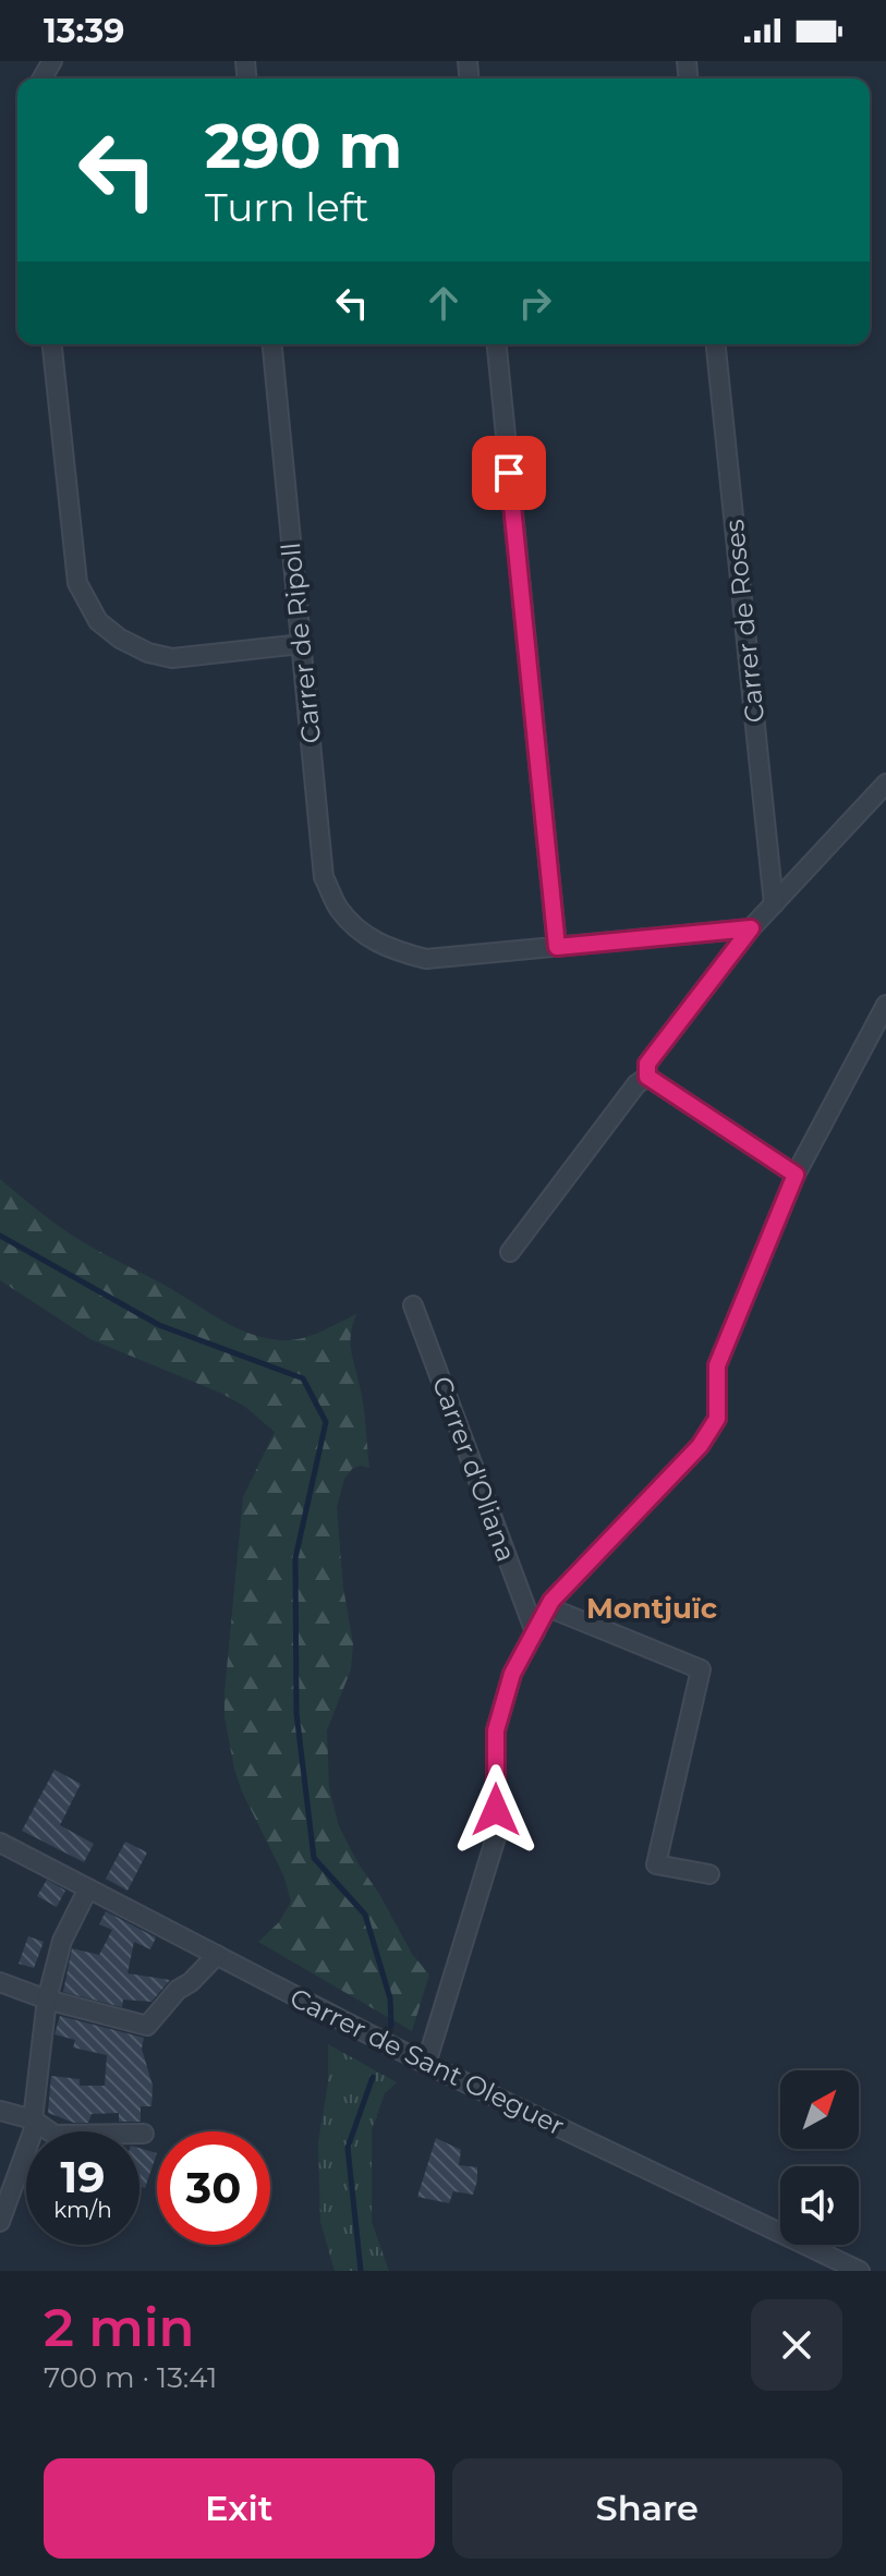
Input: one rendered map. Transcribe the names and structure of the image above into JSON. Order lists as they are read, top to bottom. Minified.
{"streets":{"street":["Carrer de Roses","Carrer de Ripoll","Carrer d'Oliana","Carrer de Sant Oleguer"]},"districts":["Montjuïc"],"north":"top right","page":{"status":"13:39","turn":["290 m","Turn left"],"speed":"19 km/h","limit":"30","heading":["2 min","700 m · 13:41"],"buttons":["Exit","Share"]}}
